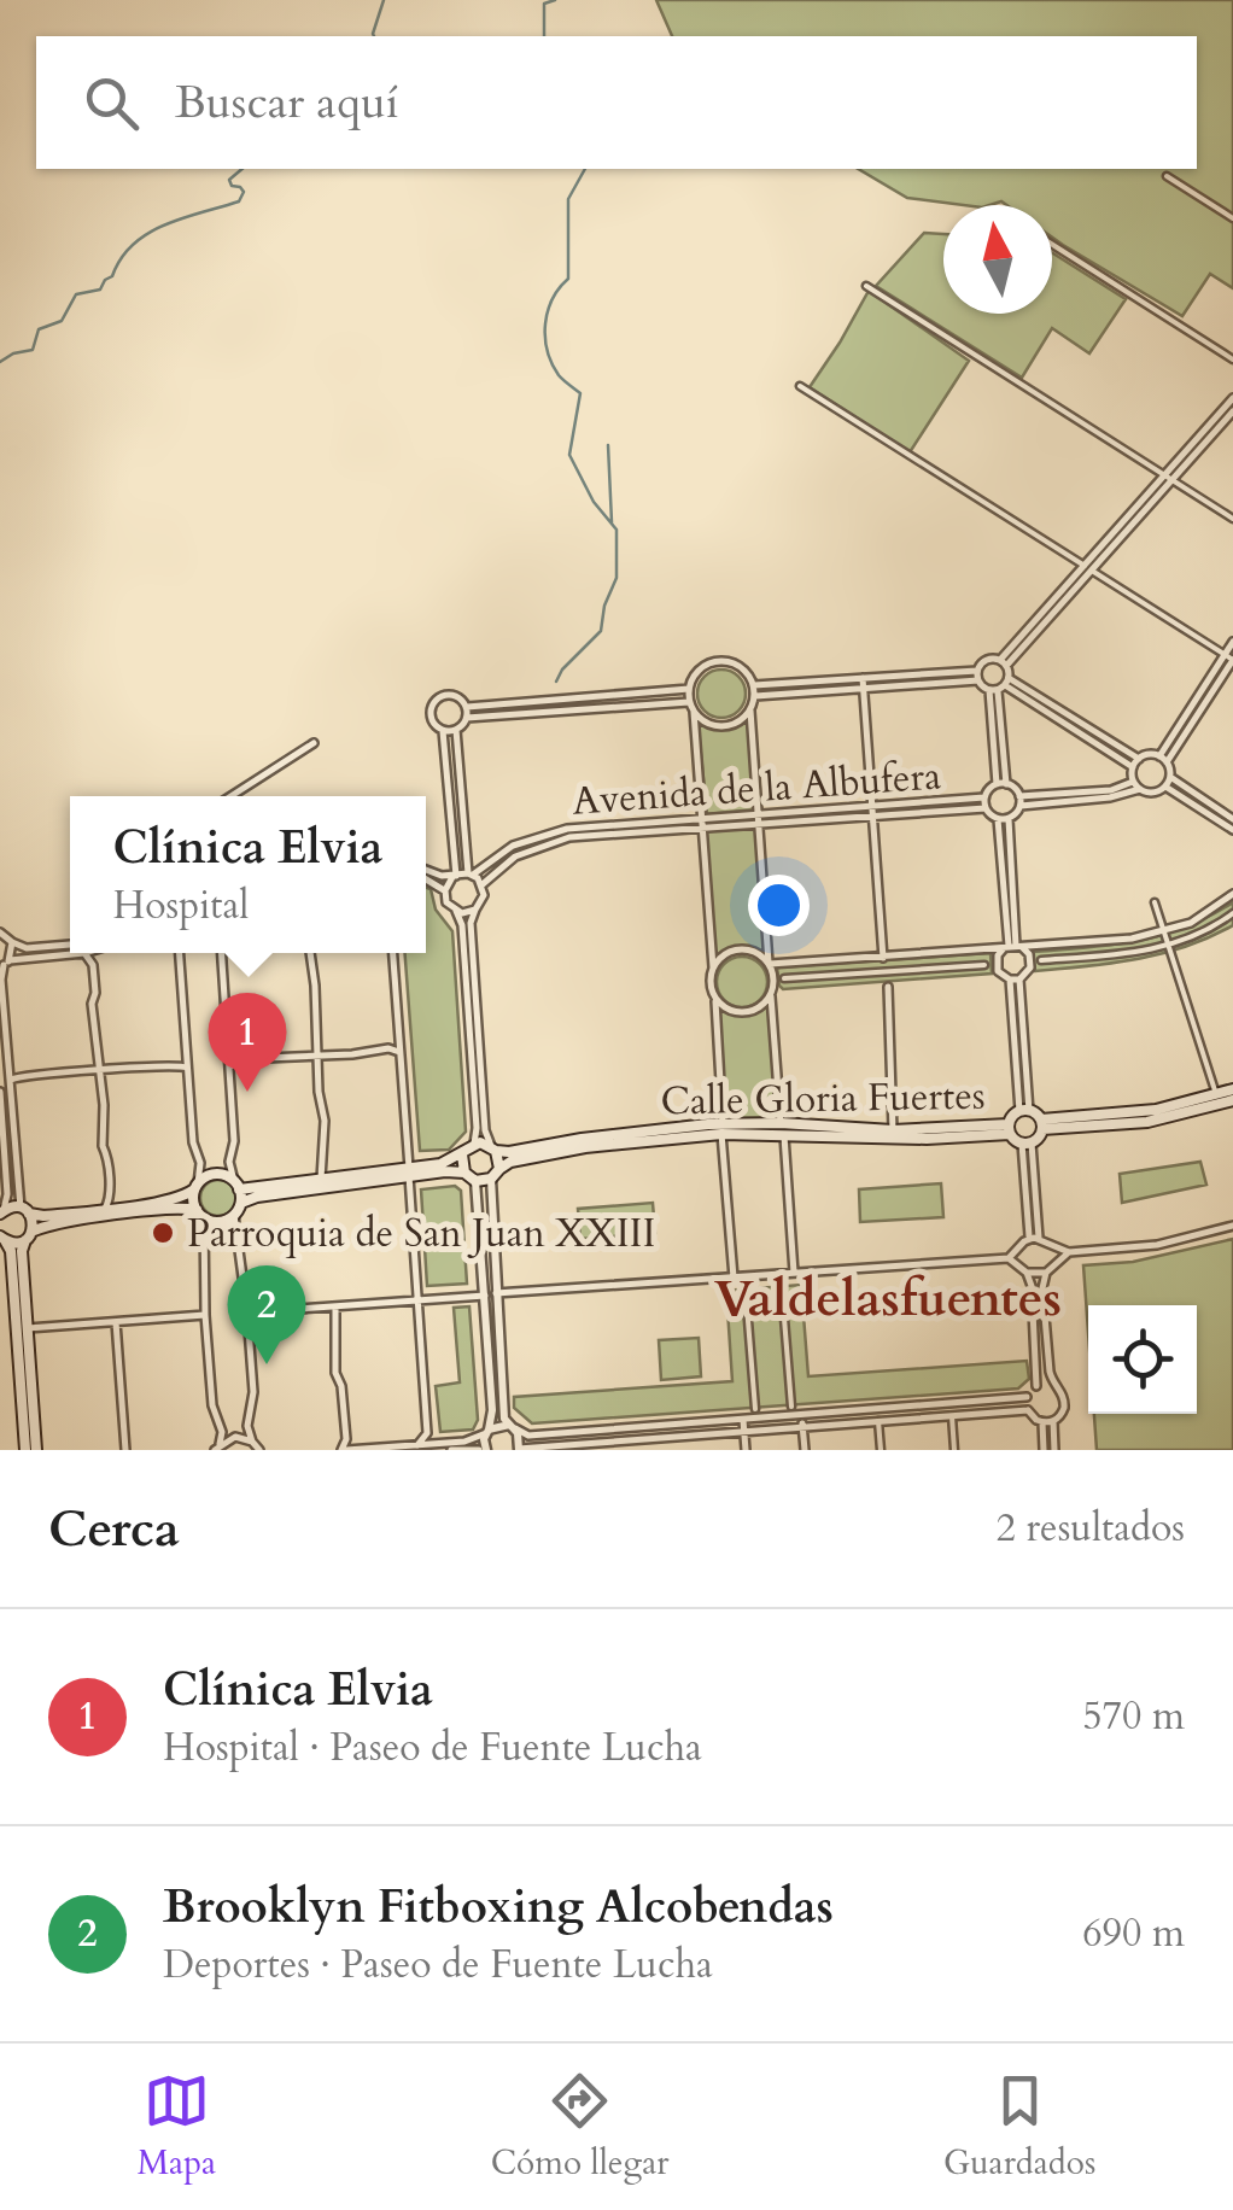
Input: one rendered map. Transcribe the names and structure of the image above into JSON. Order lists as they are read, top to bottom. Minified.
{"streets":{"main road":["Calle Gloria Fuertes"],"street":["Avenida de la Albufera"]},"districts":["Valdelasfuentes"],"places":["Parroquia de San Juan XXIII"],"north":"top","page":{"search":"Buscar aquí","popup":["Clínica Elvia","Hospital"],"pins":["1","2"],"heading":["Cerca","2 resultados"],"list":[{"mark":"1","name":"Clínica Elvia","note":"Hospital · Paseo de Fuente Lucha","value":"570 m"},{"mark":"2","name":"Brooklyn Fitboxing Alcobendas","note":"Deportes · Paseo de Fuente Lucha","value":"690 m"}],"nav":["Mapa","Cómo llegar","Guardados"]}}
